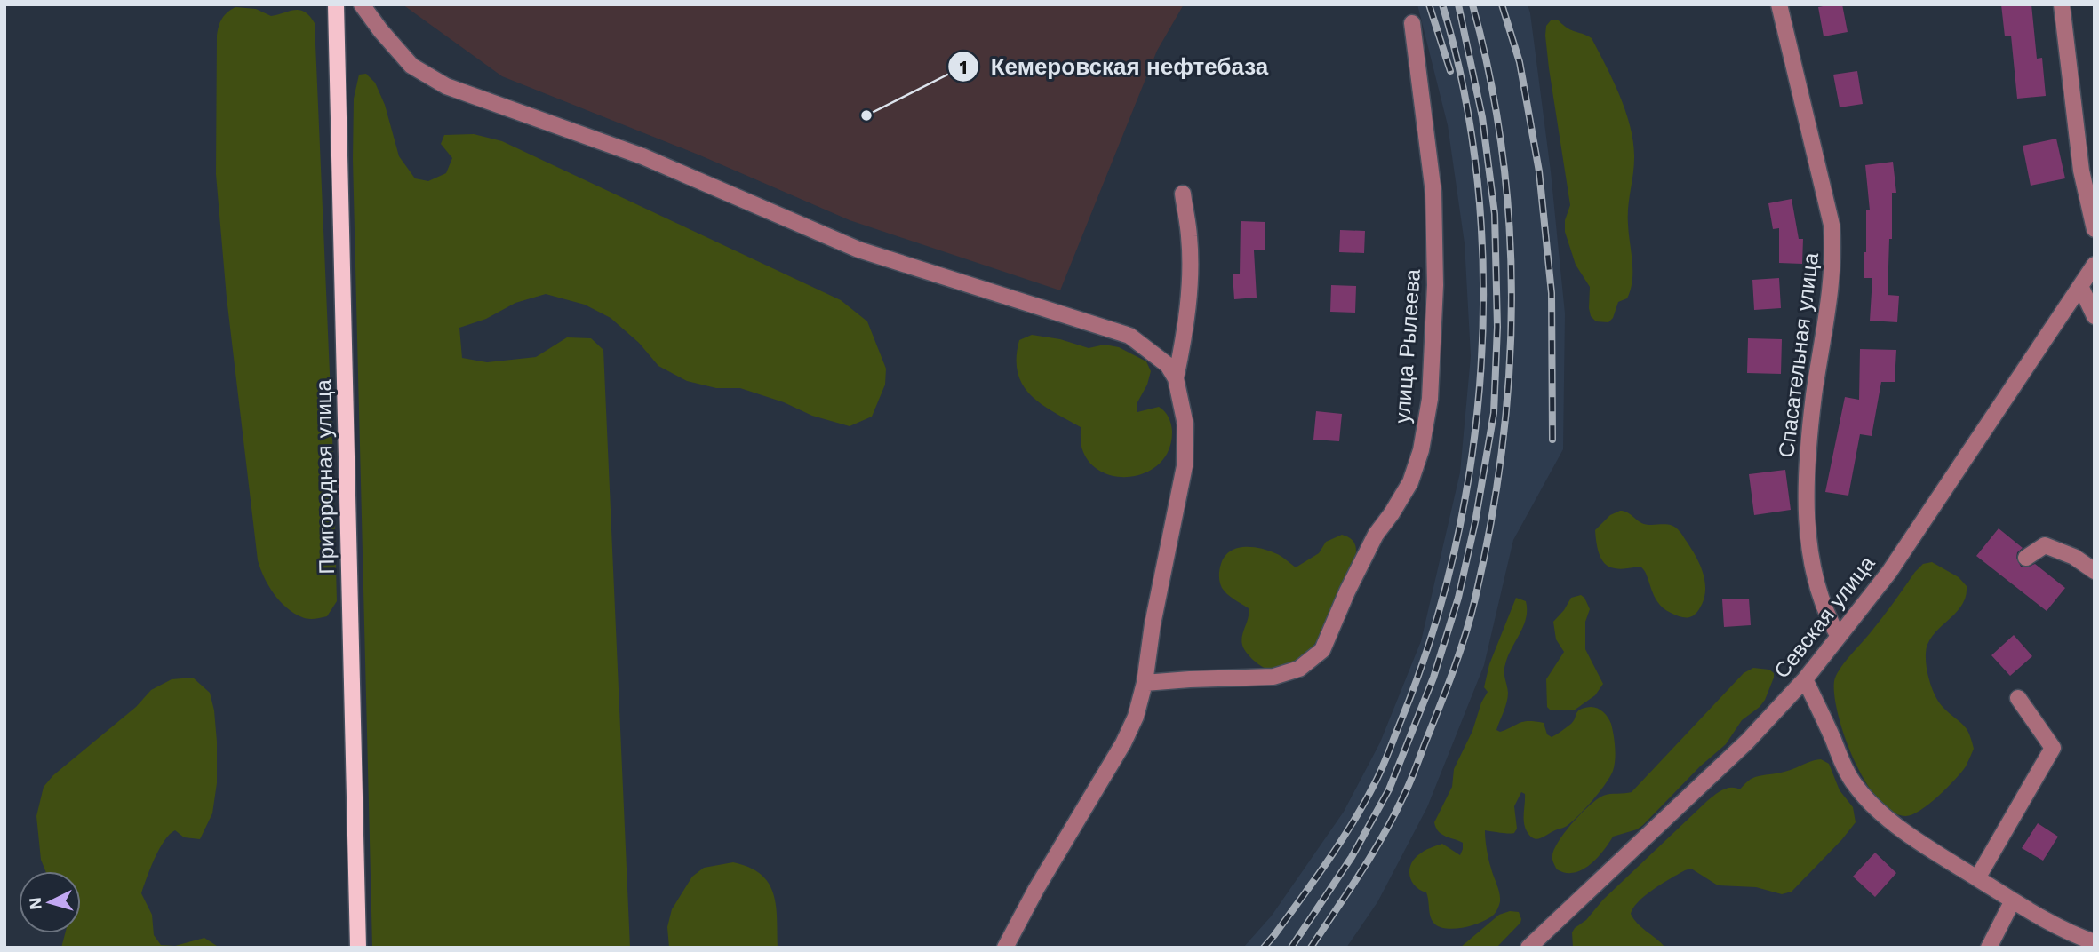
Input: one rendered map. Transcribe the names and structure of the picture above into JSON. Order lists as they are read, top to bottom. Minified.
{"streets":{"main road":["Пригородная улица"],"street":["улица Рылеева","Спасательная улица","Севская улица"]},"crossings":[["Спасательная улица","Севская улица"]],"places":["Кемеровская нефтебаза"],"north":"left"}
